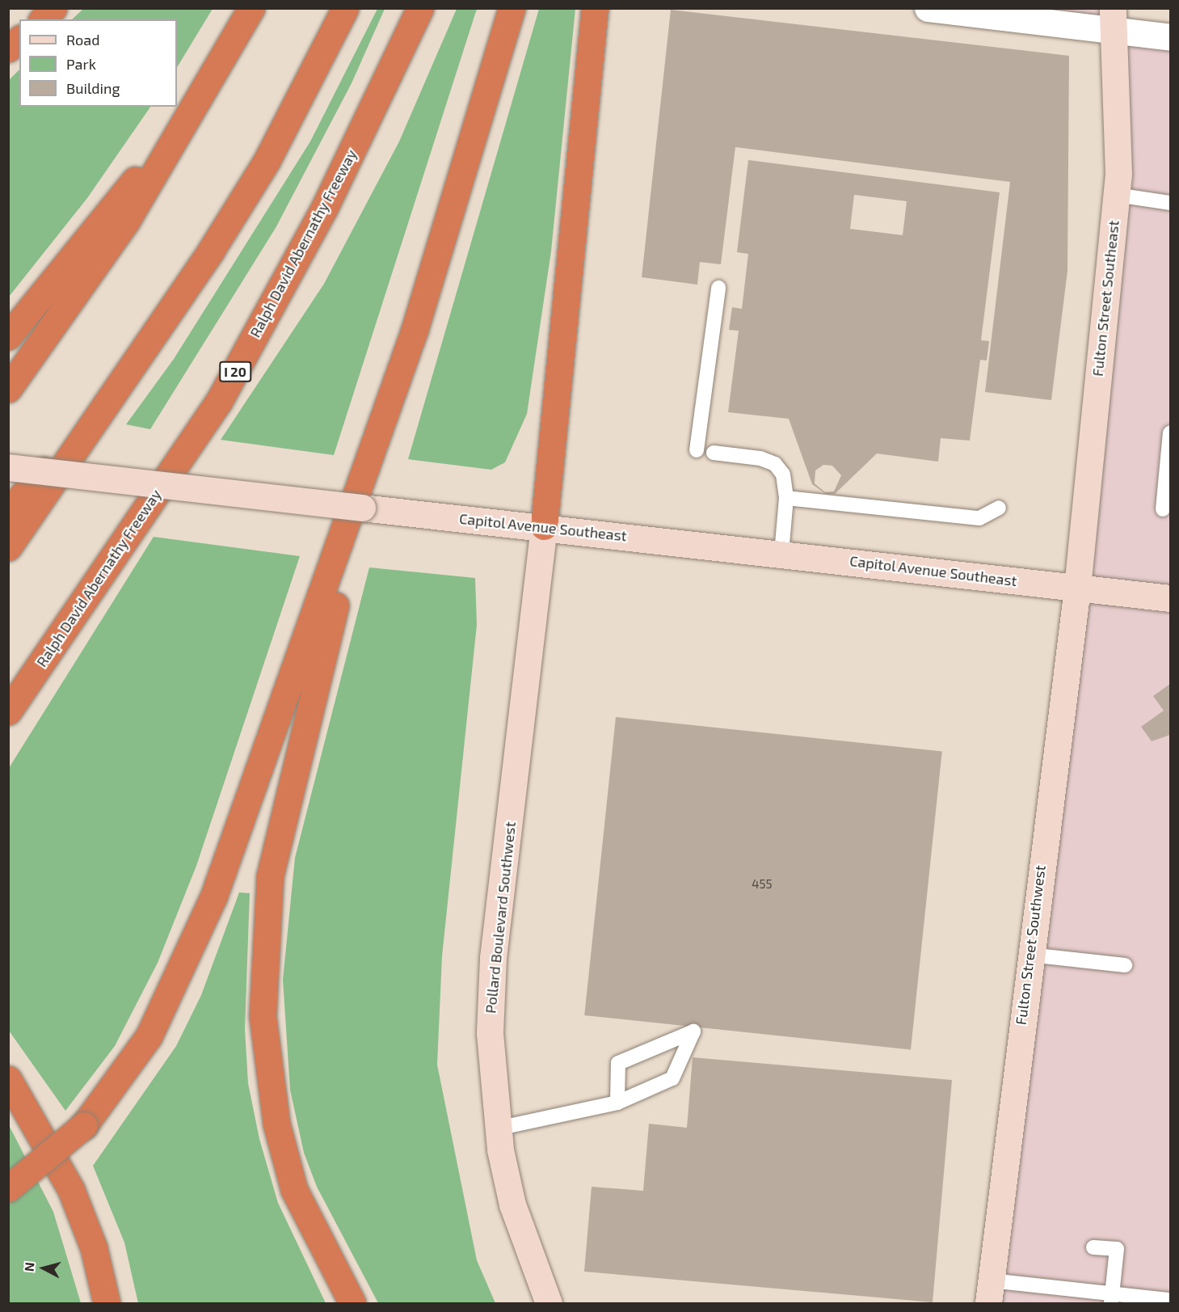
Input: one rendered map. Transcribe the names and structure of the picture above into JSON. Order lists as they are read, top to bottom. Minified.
{"streets":{"highway":["Ralph David Abernathy Freeway","I 20"],"main road":["Fulton Street Southeast","Capitol Avenue Southeast","Pollard Boulevard Southwest","Fulton Street Southwest"]},"crossings":[["Fulton Street Southeast","Capitol Avenue Southeast"],["Fulton Street Southeast","Fulton Street Southwest"],["Capitol Avenue Southeast","Pollard Boulevard Southwest"],["Capitol Avenue Southeast","Fulton Street Southwest"]],"house_numbers":["455"],"legend":["Road","Park","Building"],"north":"left"}
